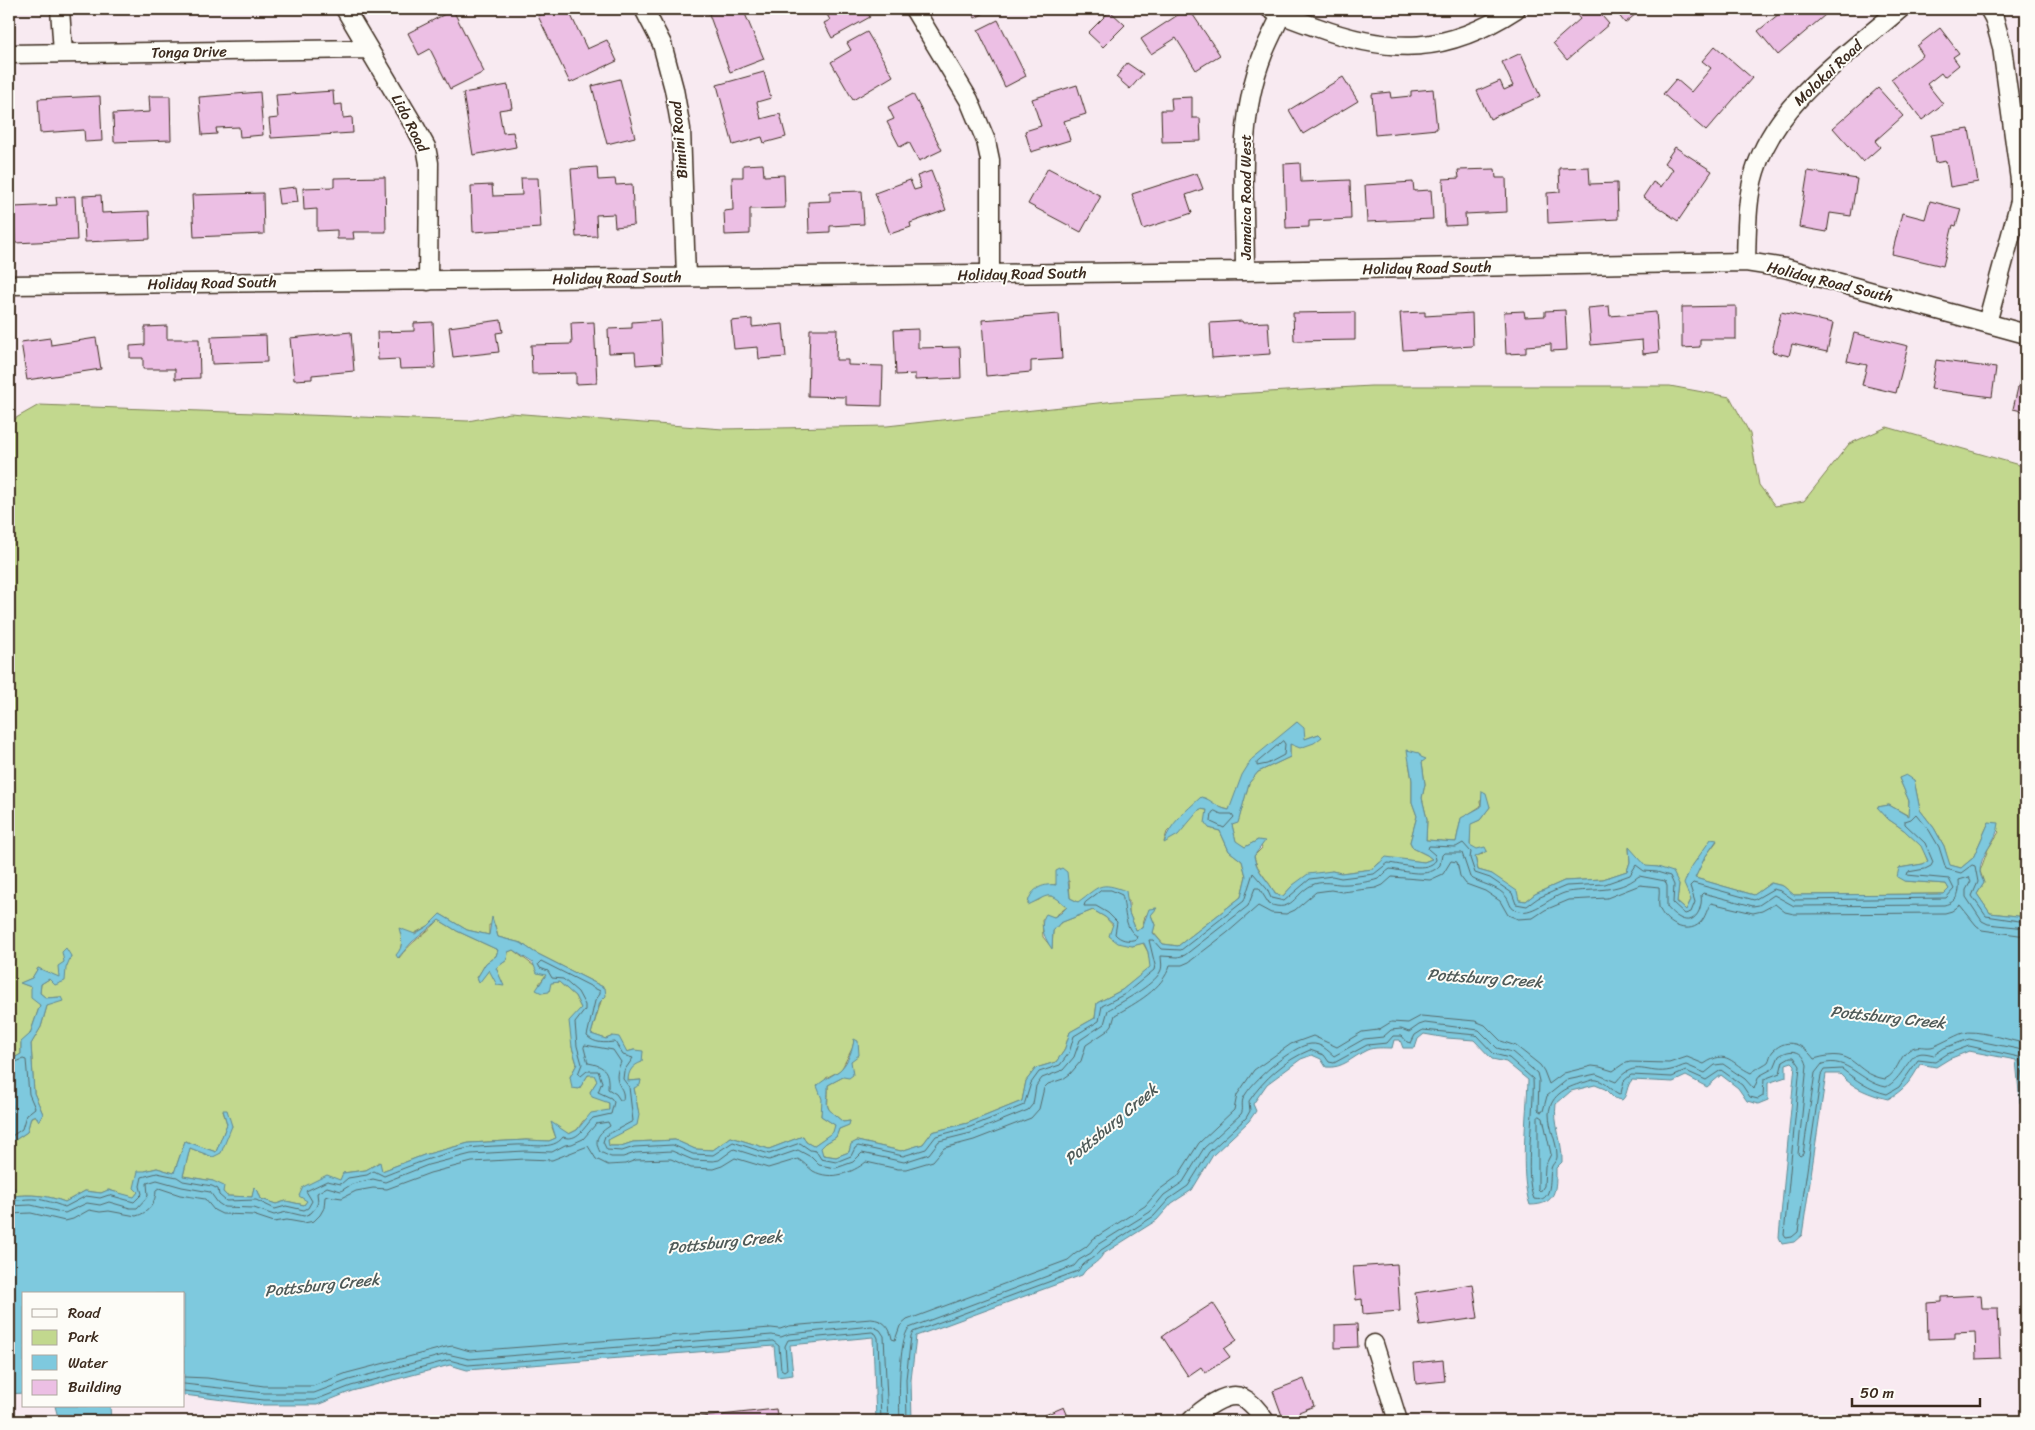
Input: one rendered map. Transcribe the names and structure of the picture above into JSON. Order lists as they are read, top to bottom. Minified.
{"streets":{"street":["Tonga Drive","Molokai Road","Lido Road","Bimini Road","Jamaica Road West","Holiday Road South"]},"crossings":[["Tonga Drive","Lido Road"],["Molokai Road","Holiday Road South"],["Lido Road","Holiday Road South"],["Bimini Road","Holiday Road South"],["Jamaica Road West","Holiday Road South"]],"water":["Pottsburg Creek"],"legend":["Road","Park","Water","Building"],"scale_bar":"50 m"}
